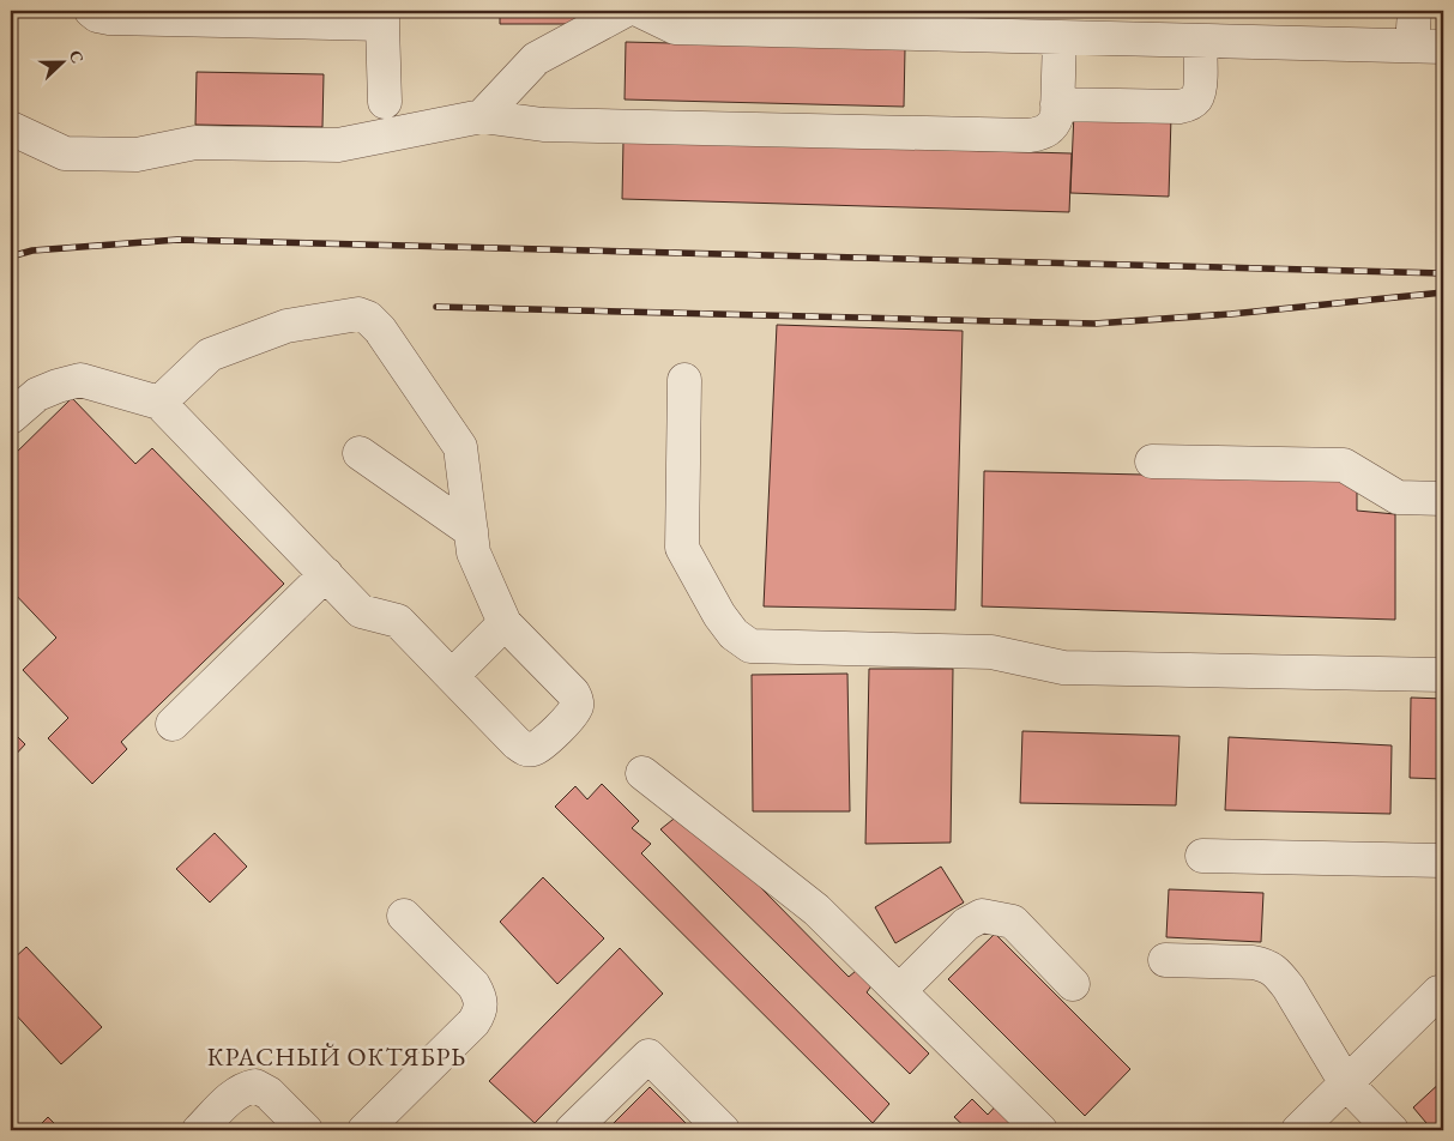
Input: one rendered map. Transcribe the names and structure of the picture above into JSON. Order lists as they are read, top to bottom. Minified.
{"districts":["КРАСНЫЙ ОКТЯБРЬ"],"north":"right"}
